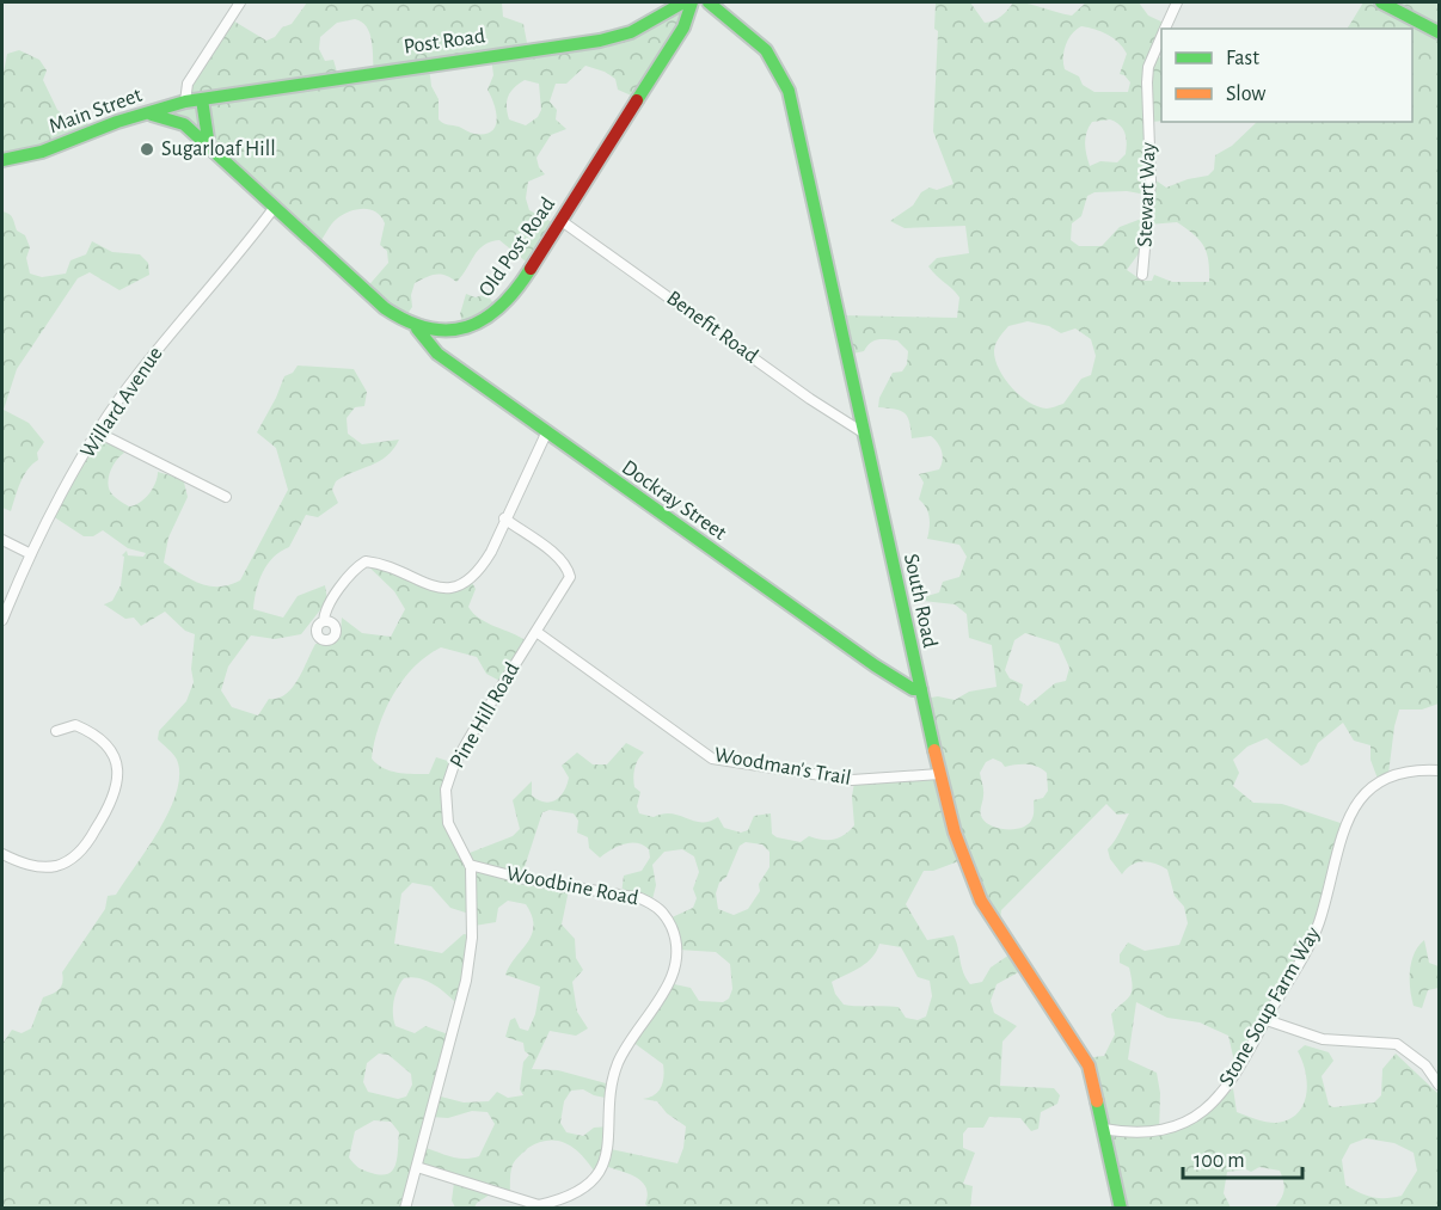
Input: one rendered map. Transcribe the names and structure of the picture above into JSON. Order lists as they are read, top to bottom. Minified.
{"streets":{"street":["Post Road","Main Street","Stewart Way","Old Post Road","Benefit Road","Willard Avenue","Dockray Street","South Road","Pine Hill Road","Woodman's Trail","Woodbine Road","Stone Soup Farm Way"]},"crossings":[["Post Road","Main Street"],["Main Street","Old Post Road"],["Old Post Road","Benefit Road"],["Old Post Road","Willard Avenue"],["Old Post Road","Dockray Street"],["Benefit Road","South Road"],["Dockray Street","South Road"],["South Road","Woodman's Trail"],["South Road","Stone Soup Farm Way"],["Pine Hill Road","Woodman's Trail"],["Pine Hill Road","Woodbine Road"]],"places":["Sugarloaf Hill"],"legend":["Fast","Slow"],"scale_bar":"100 m"}
